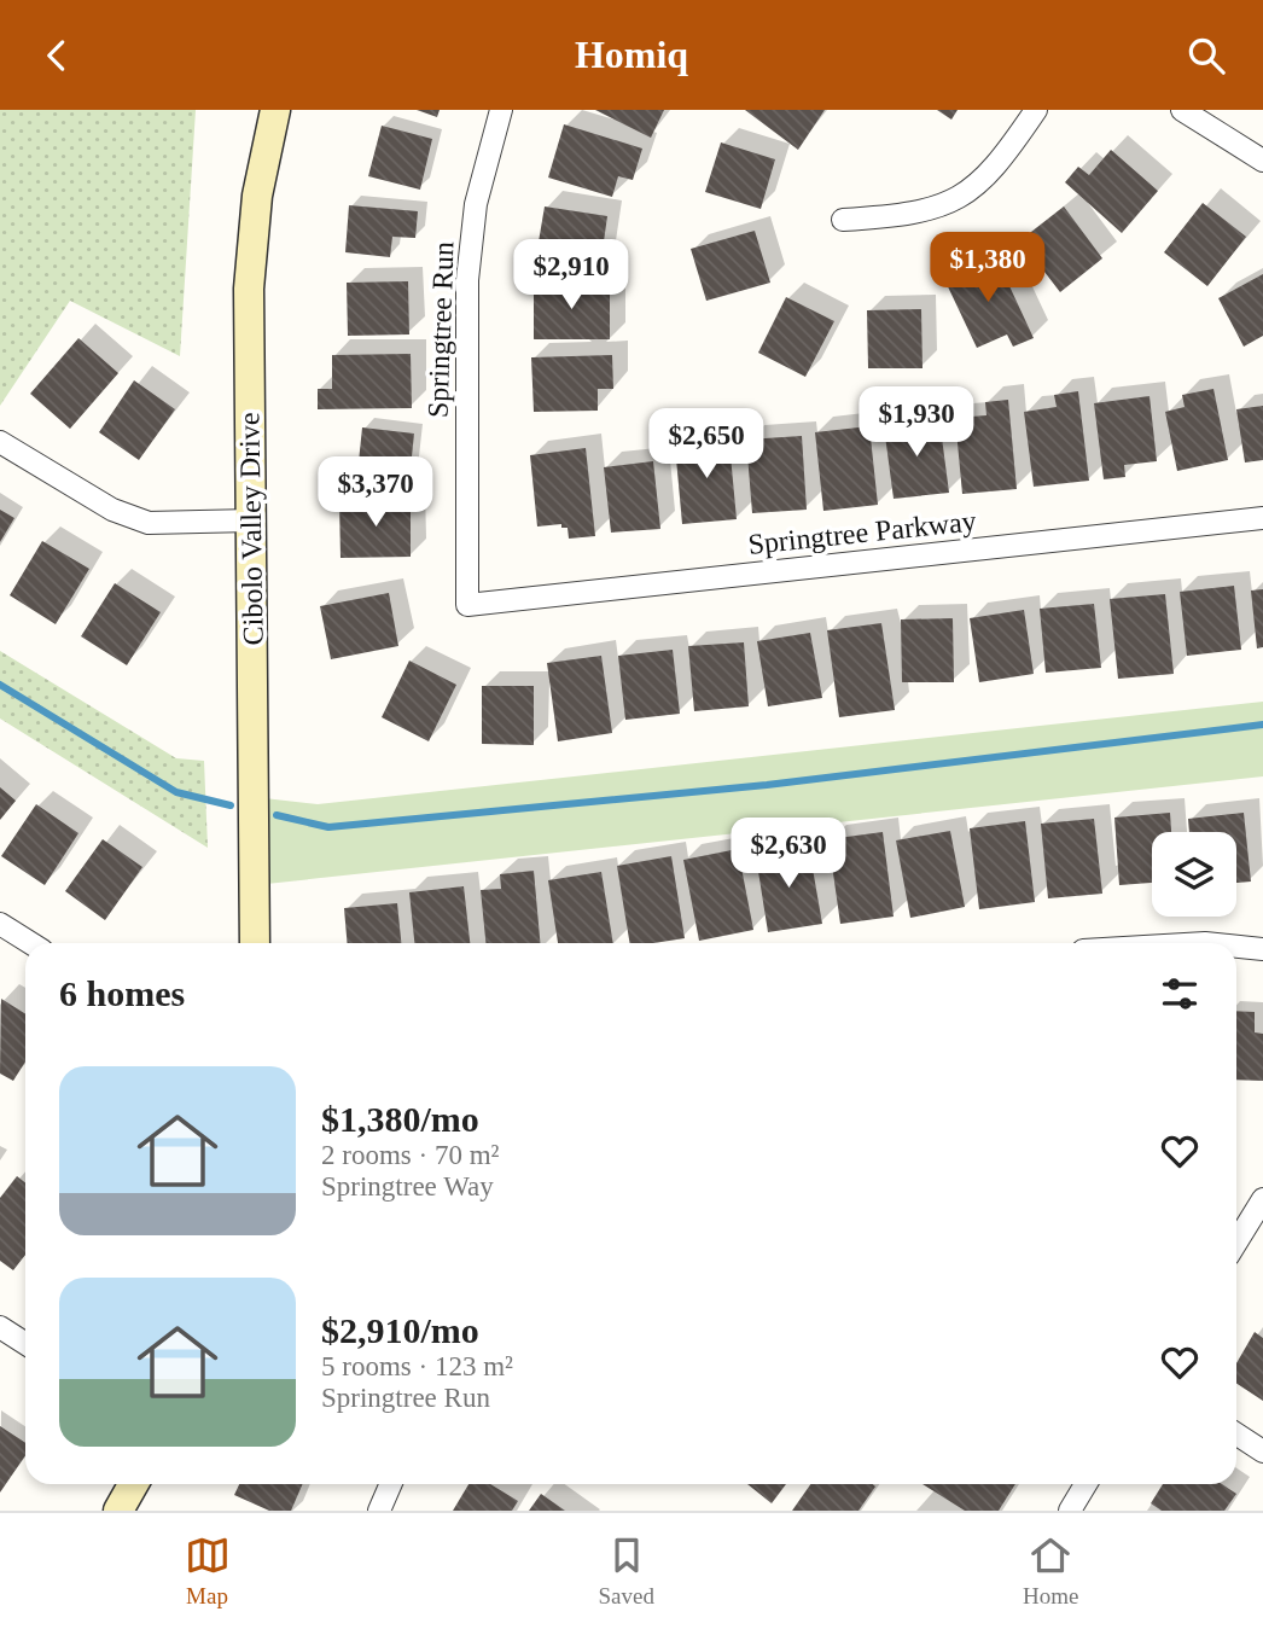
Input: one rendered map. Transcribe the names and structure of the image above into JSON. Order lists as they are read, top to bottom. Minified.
{"streets":{"main road":["Cibolo Valley Drive"],"street":["Springtree Run","Springtree Parkway"]},"crossings":[["Springtree Run","Springtree Parkway"]],"page":{"header":"Homiq","price":["$1,380","$2,910","$1,930","$2,650","$3,370","$2,630"],"heading":"6 homes","list":[{"name":"$1,380/mo","note":"2 rooms · 70 m² · Springtree Way"},{"name":"$2,910/mo","note":"5 rooms · 123 m² · Springtree Run"}],"tabs":["Map","Saved","Home"]}}
